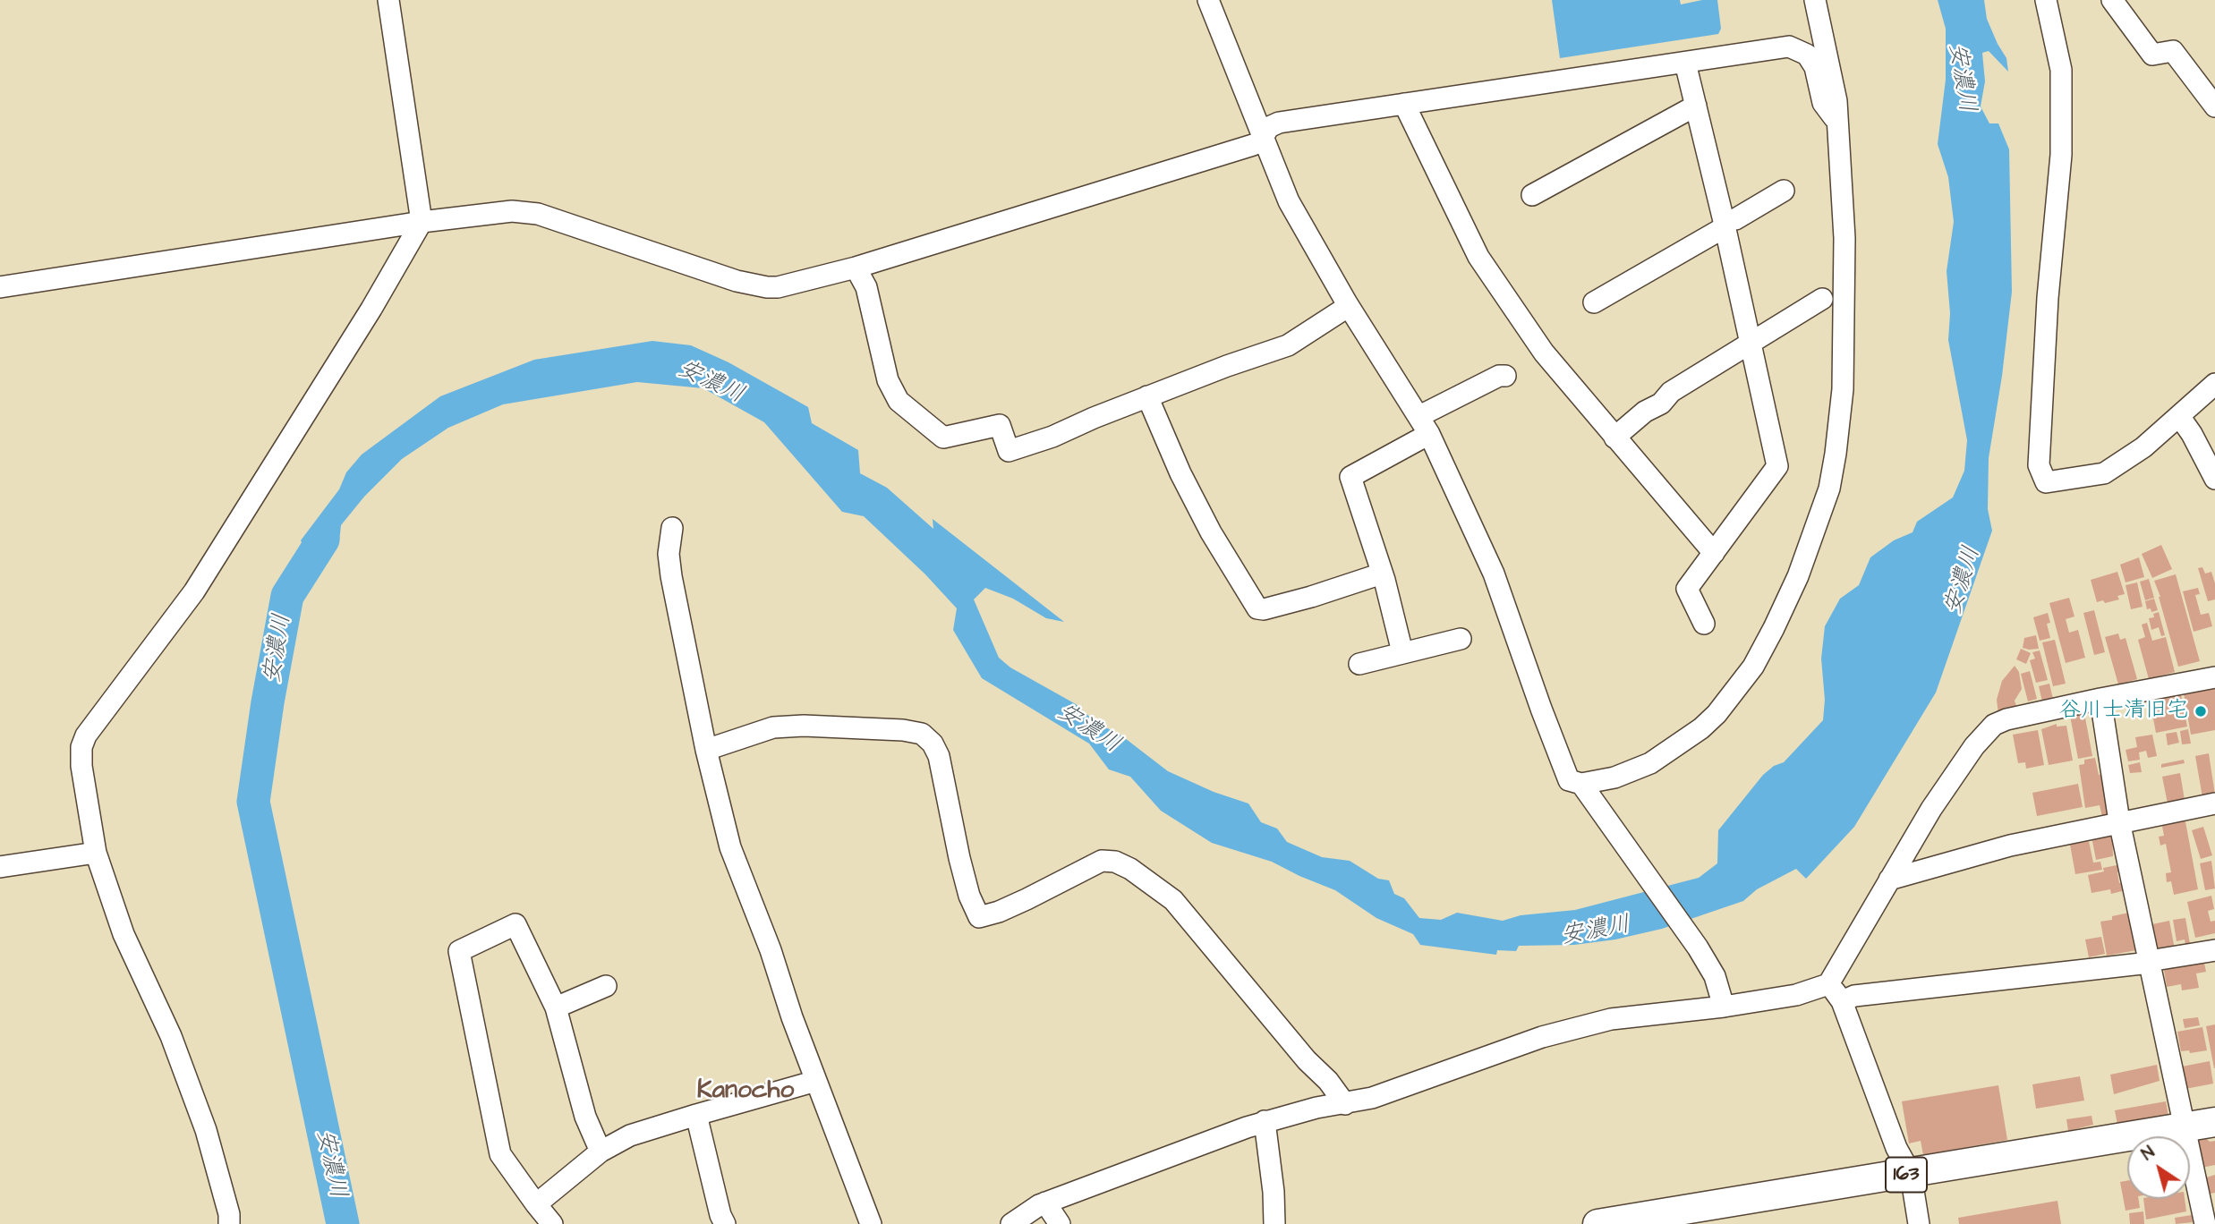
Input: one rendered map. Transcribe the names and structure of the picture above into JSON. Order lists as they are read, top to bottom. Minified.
{"streets":{"highway":["163"]},"districts":["Kanocho"],"water":["安濃川"],"places":["谷川士清旧宅"],"north":"top left"}
